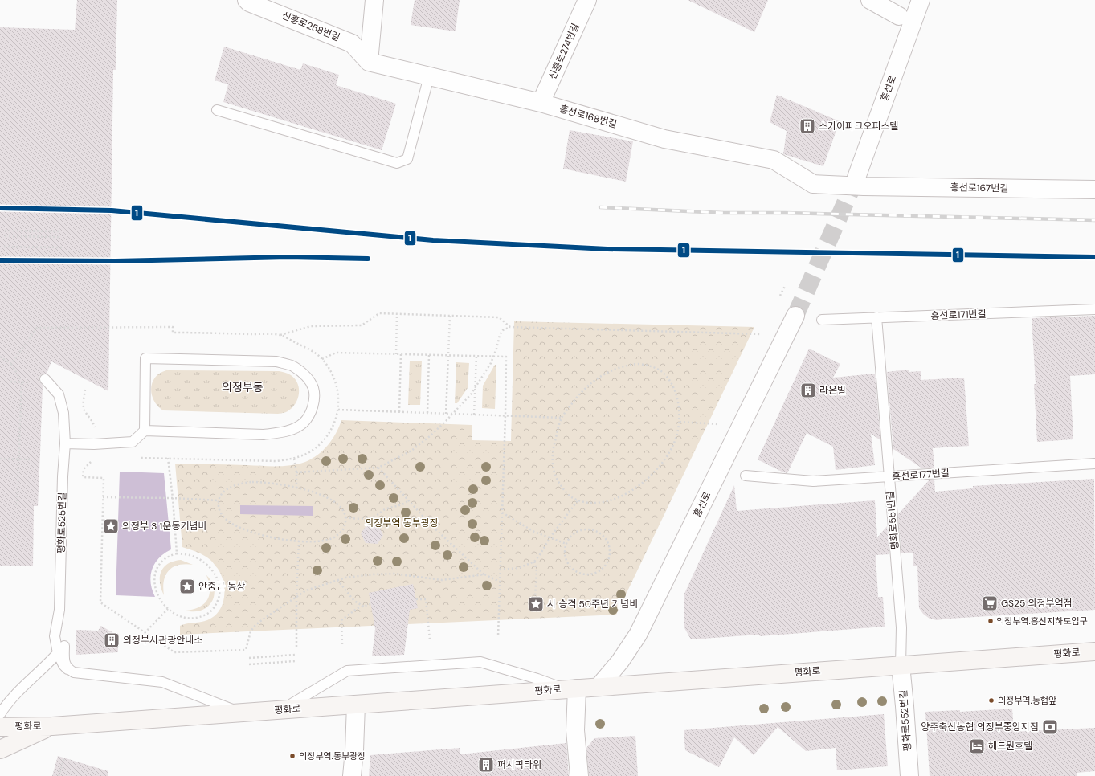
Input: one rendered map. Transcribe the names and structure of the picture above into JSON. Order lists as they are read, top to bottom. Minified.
{"streets":{"main road":["평화로"],"street":["신흥로258번길","신흥로274번길","흥선로","흥선로168번길","흥선로167번길","평화로552번길"],"lane":["흥선로171번길","흥선로177번길","평화로551번길","평화로525번길"]},"crossings":[["신흥로258번길","흥선로168번길"],["신흥로274번길","흥선로168번길"],["흥선로","흥선로168번길"],["흥선로","흥선로167번길"],["흥선로","평화로"],["흥선로168번길","흥선로167번길"],["흥선로171번길","평화로551번길"],["흥선로177번길","평화로551번길"],["평화로551번길","평화로"],["평화로551번길","평화로552번길"],["평화로525번길","평화로"],["평화로","평화로552번길"]],"districts":["의정부동"],"parks":["의정부역 동부광장"],"places":{"building":["스카이파크오피스텔","라온빌","의정부시관광안내소","퍼시픽타워"],"place":["의정부 3 1운동기념비","안중근 동상","시 승격 50주년 기념비"],"supermarket":["GS25 의정부역점"],"other":["의정부역.흥선지하도입구","의정부역.농협앞","의정부역.동부광장"],"bank":["양주축산농협 의정부중앙지점"],"hotel":["헤드원호텔"]},"lines":["transit line 1"]}
